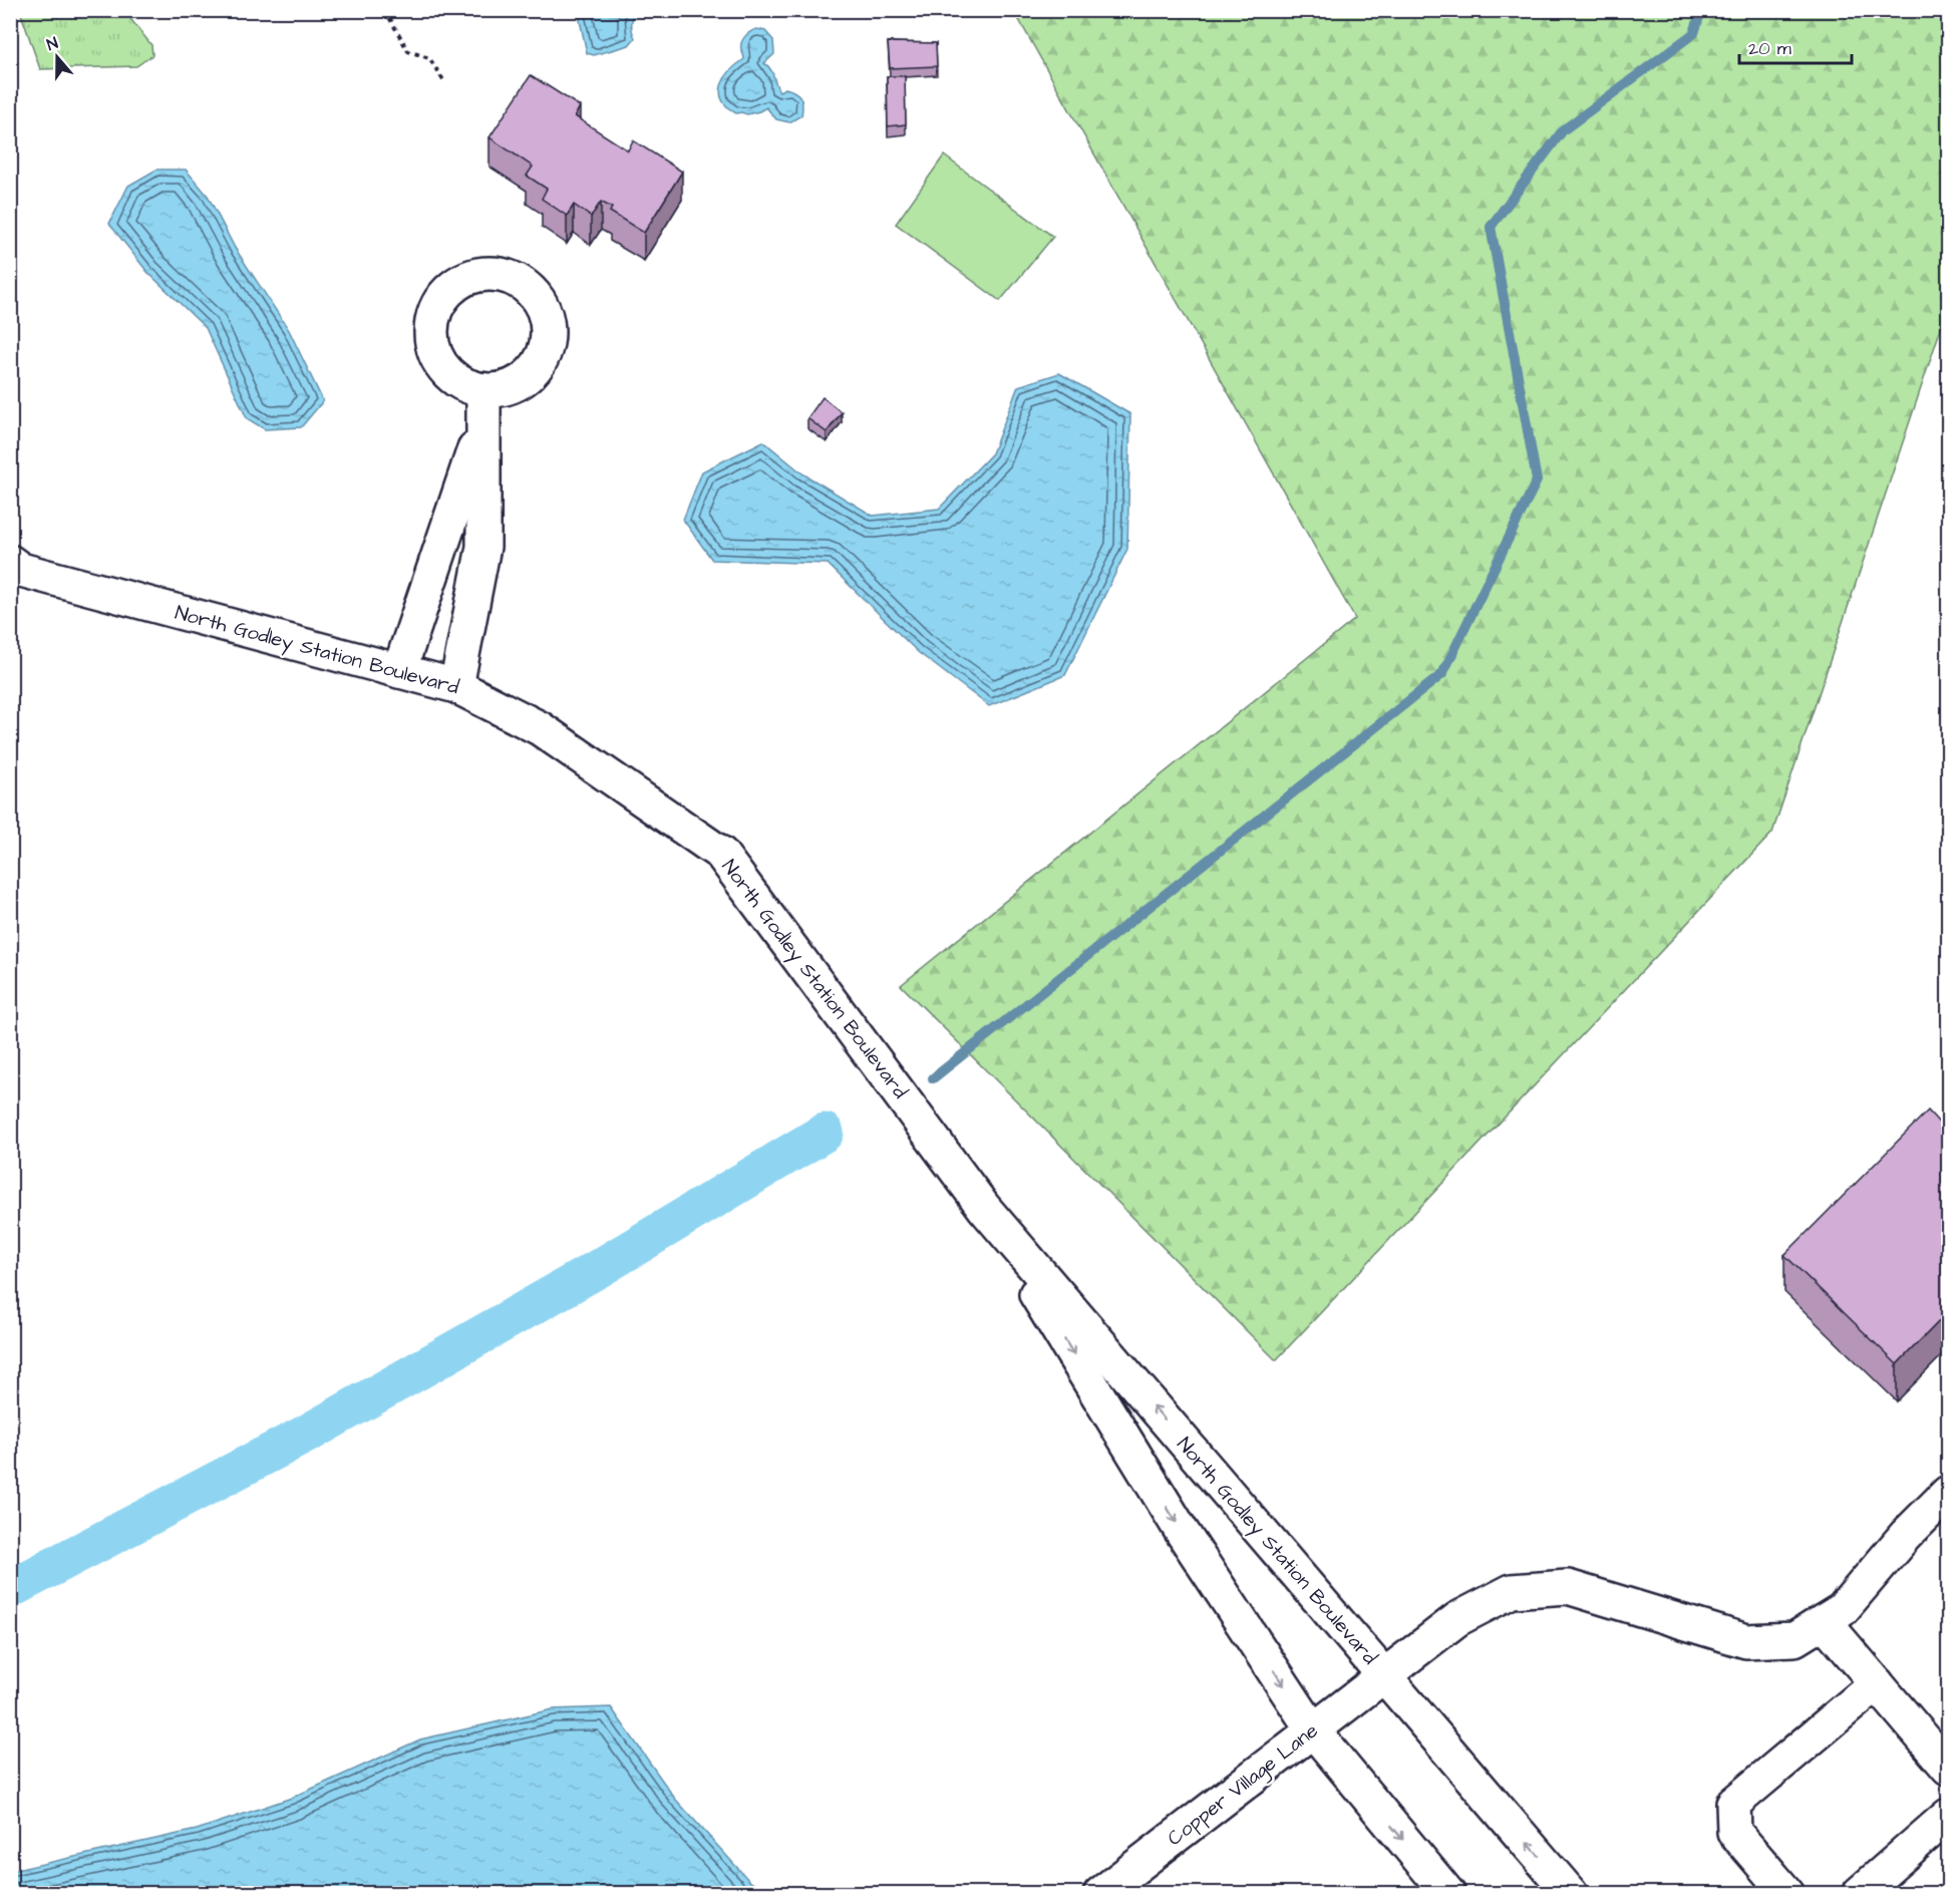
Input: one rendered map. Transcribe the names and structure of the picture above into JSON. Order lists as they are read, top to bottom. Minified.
{"streets":{"street":["North Godley Station Boulevard","Copper Village Lane"]},"crossings":[["North Godley Station Boulevard","Copper Village Lane"]],"scale_bar":"20 m","north":"top"}
